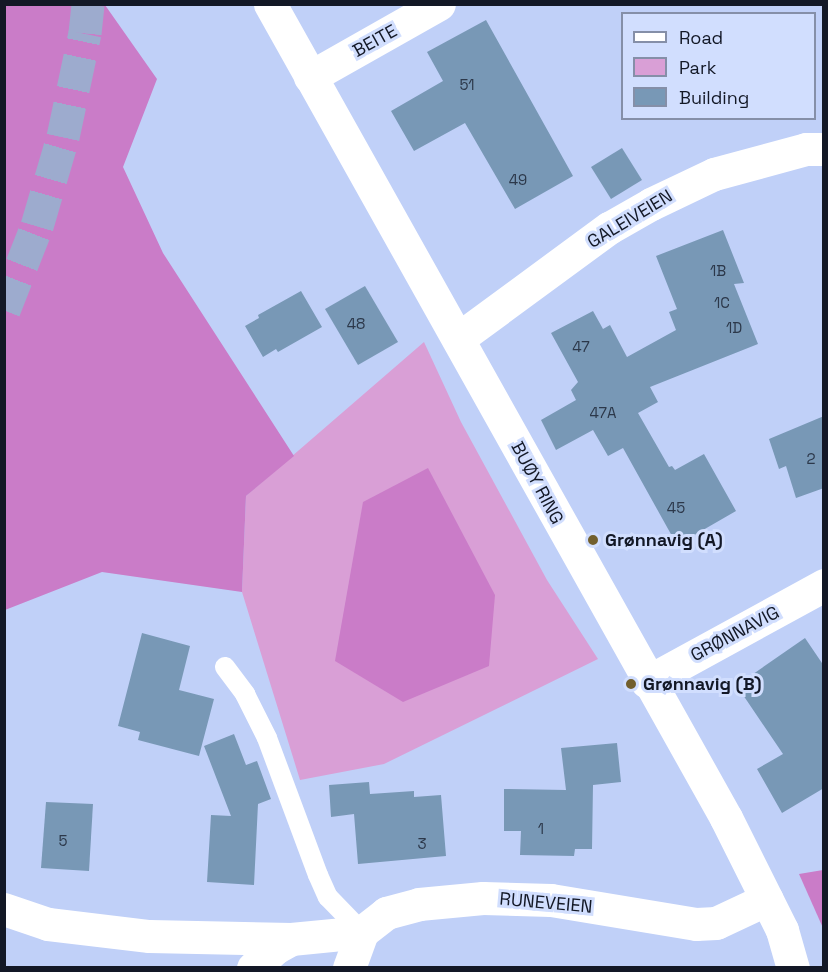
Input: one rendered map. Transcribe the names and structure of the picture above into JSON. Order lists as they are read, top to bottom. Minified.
{"streets":{"street":["BEITE","GALEIVEIEN","BUØY RING","GRØNNAVIG","RUNEVEIEN"]},"crossings":[["BEITE","BUØY RING"],["GALEIVEIEN","BUØY RING"],["BUØY RING","GRØNNAVIG"],["BUØY RING","RUNEVEIEN"]],"places":["Grønnavig (A)","Grønnavig (B)"],"house_numbers":["51","49","1B","1C","48","1D","47","47A","2","45","1","5","3"],"legend":["Road","Park","Building"]}
